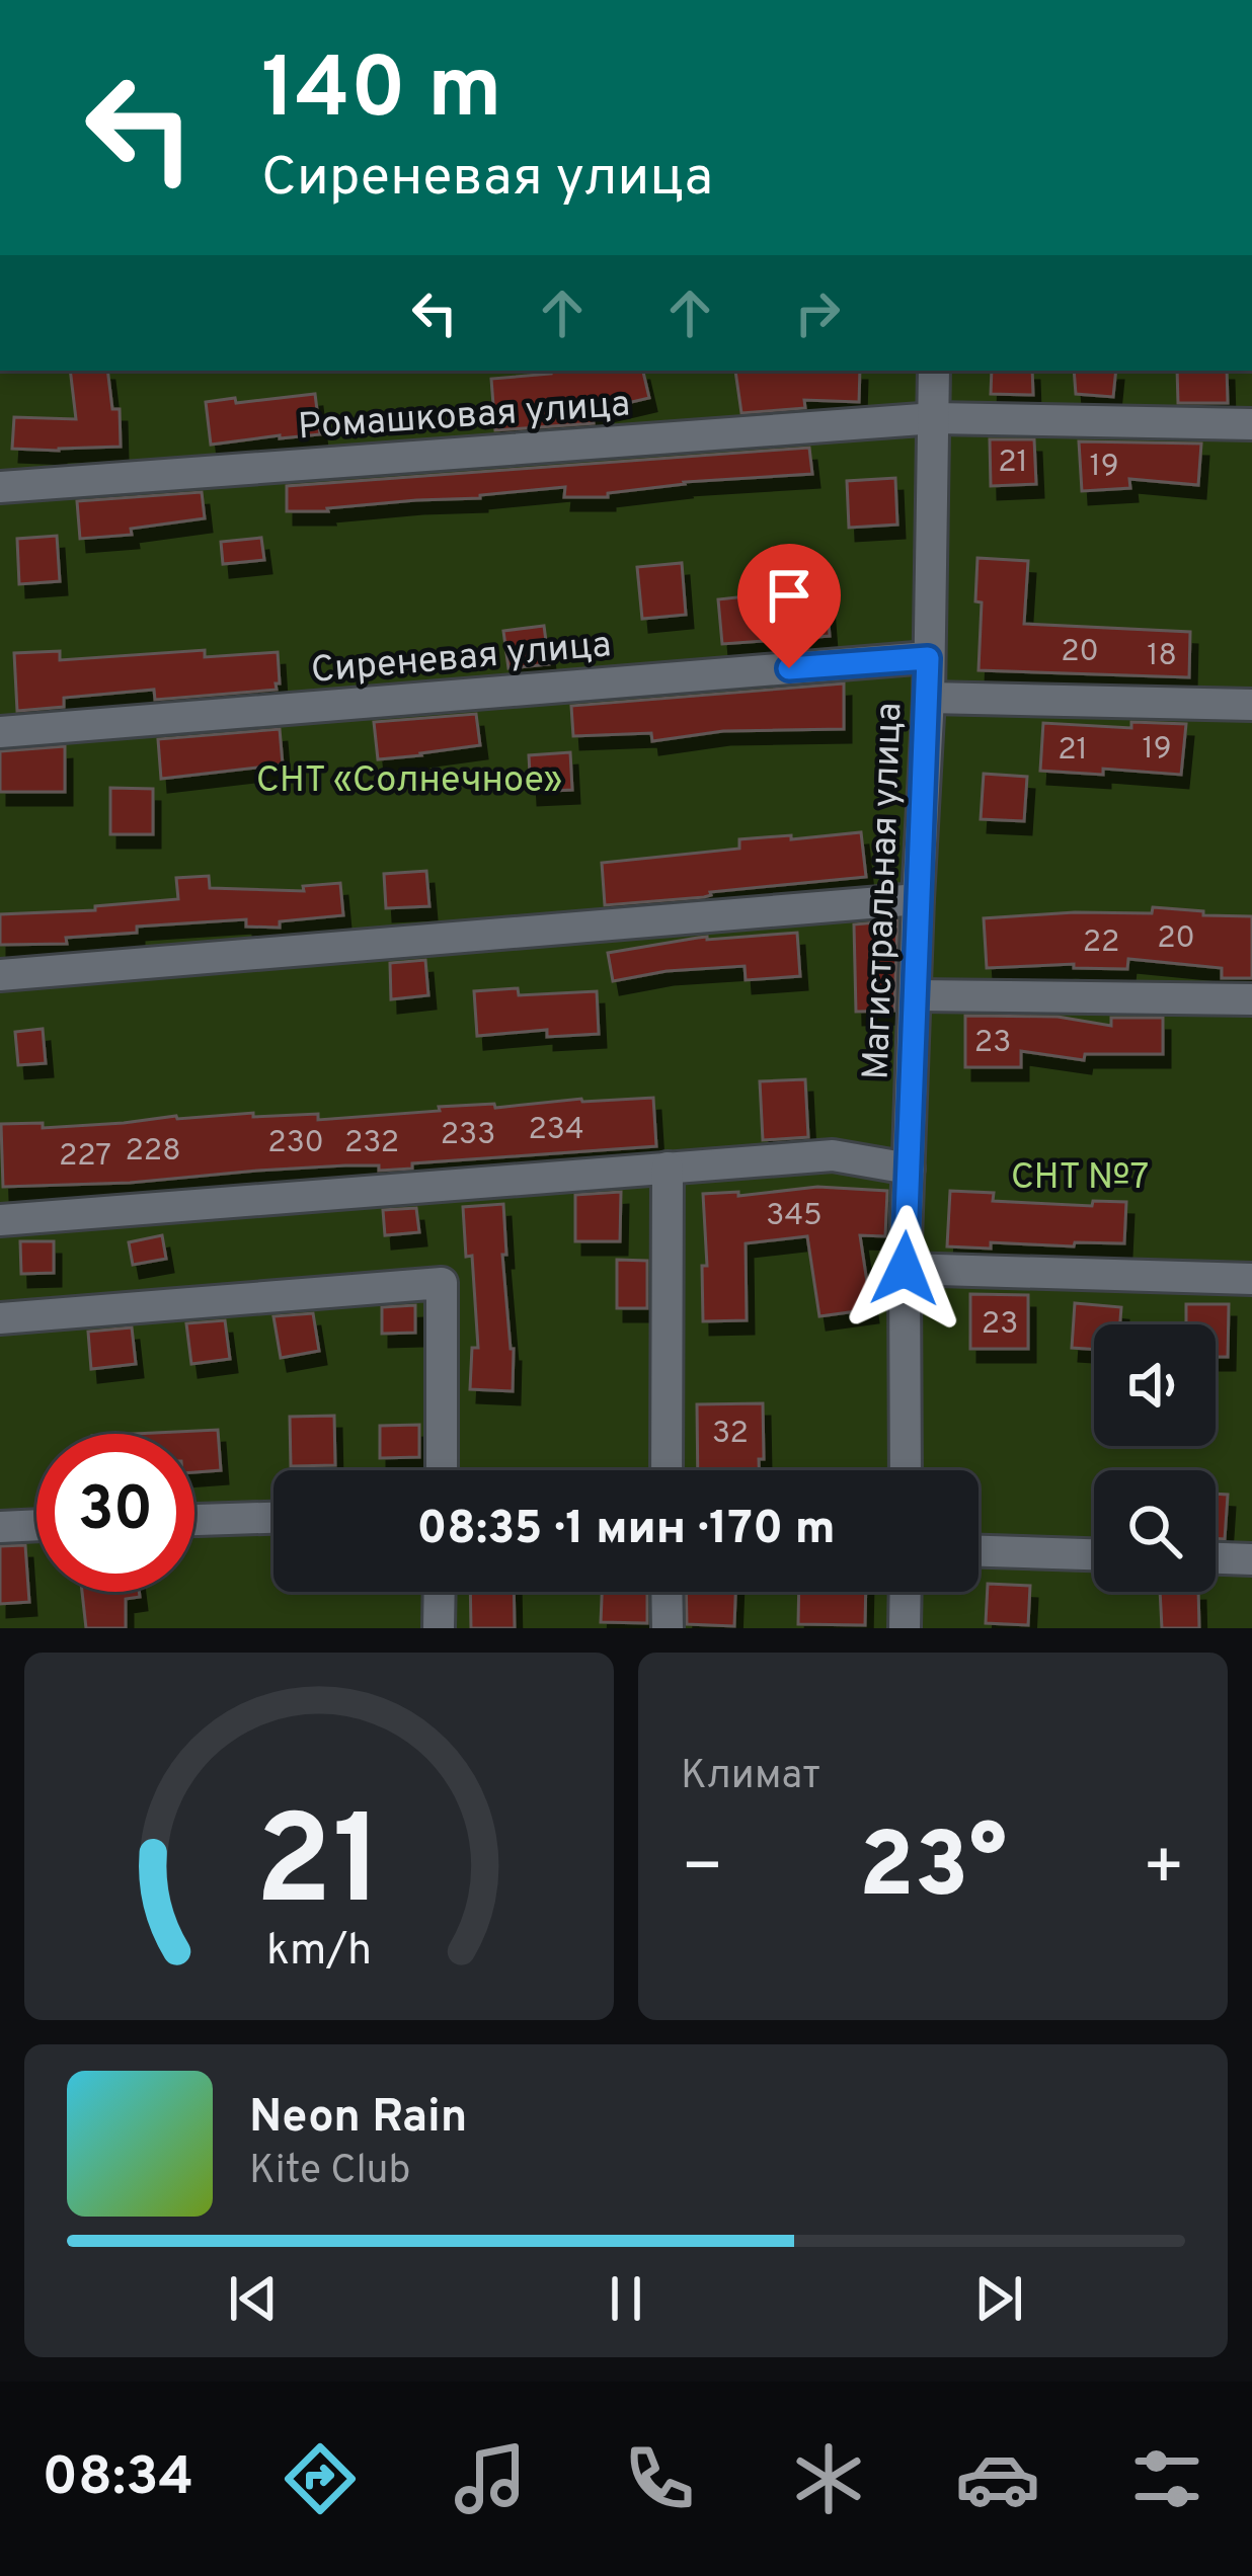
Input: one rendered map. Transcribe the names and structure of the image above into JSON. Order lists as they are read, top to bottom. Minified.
{"streets":{"street":["Ромашковая улица","Сиреневая улица","Магистральная улица"]},"crossings":[["Ромашковая улица","Магистральная улица"],["Сиреневая улица","Магистральная улица"]],"parks":["СНТ «Солнечное»","СНТ №7"],"house_numbers":["21","19","20","18","19","21","20","22","23","234","233","230","232","228","227","345","23","32"],"page":{"turn":["140 m","Сиреневая улица"],"limit":"30","trip":"08:35 · 1 мин · 170 m","tile":"Климат","heat":["−","23°","+"],"song":["Neon Rain","Kite Club"],"tabs":"08:34","gauge":["21","km/h"]}}
